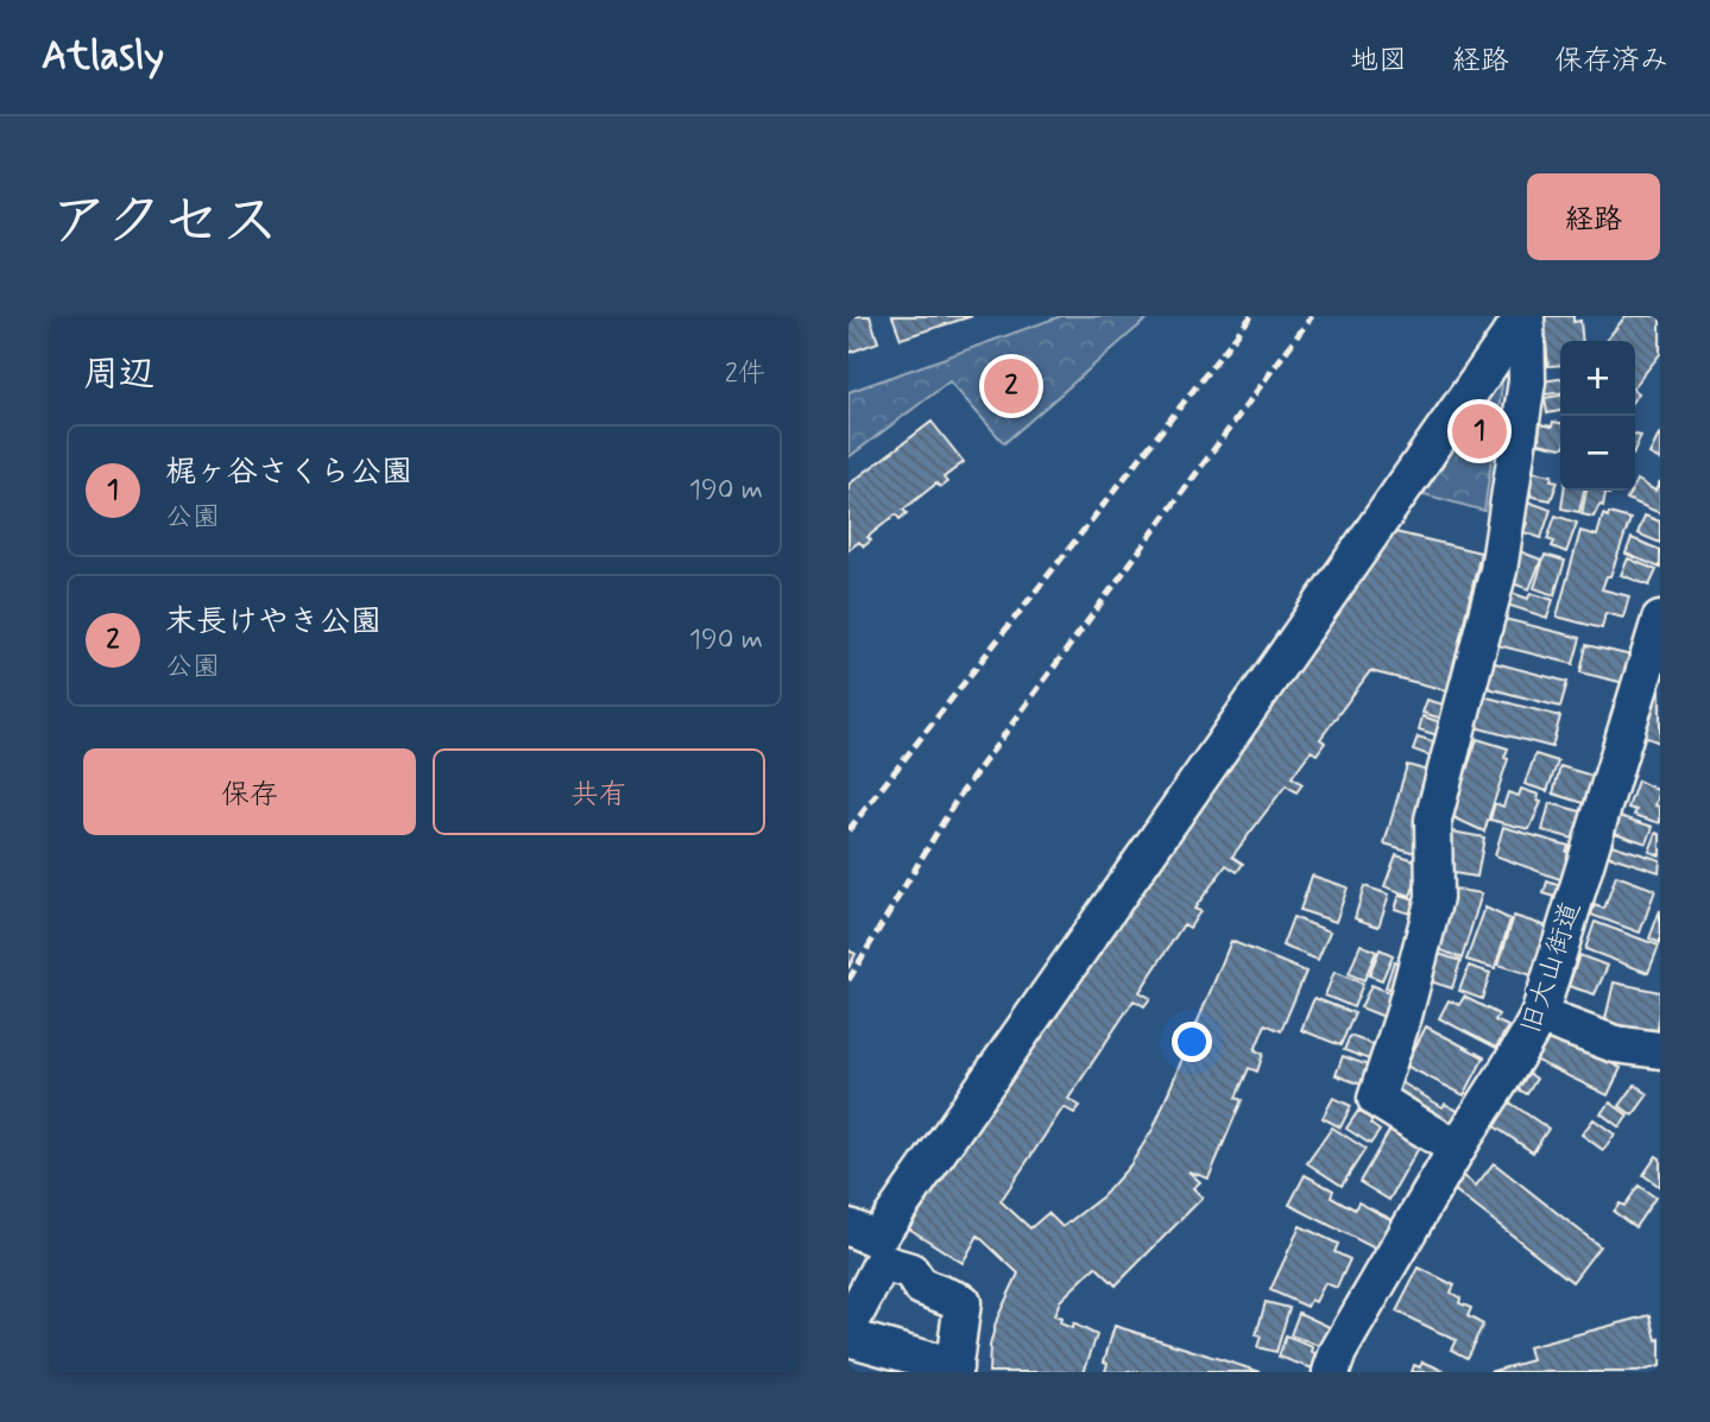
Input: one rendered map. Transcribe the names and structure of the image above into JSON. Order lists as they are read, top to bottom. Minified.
{"streets":{"street":["旧大山街道"]},"page":{"header":"Atlasly","nav":["地図","経路","保存済み"],"title":"アクセス","buttons":["経路",["保存","共有"]],"heading":["周辺","2件"],"map_buttons":["+","−"],"pins":["2","1"],"list":[{"mark":"1","name":"梶ヶ谷さくら公園","note":"公園","value":"190 m"},{"mark":"2","name":"末長けやき公園","note":"公園","value":"190 m"}]}}
